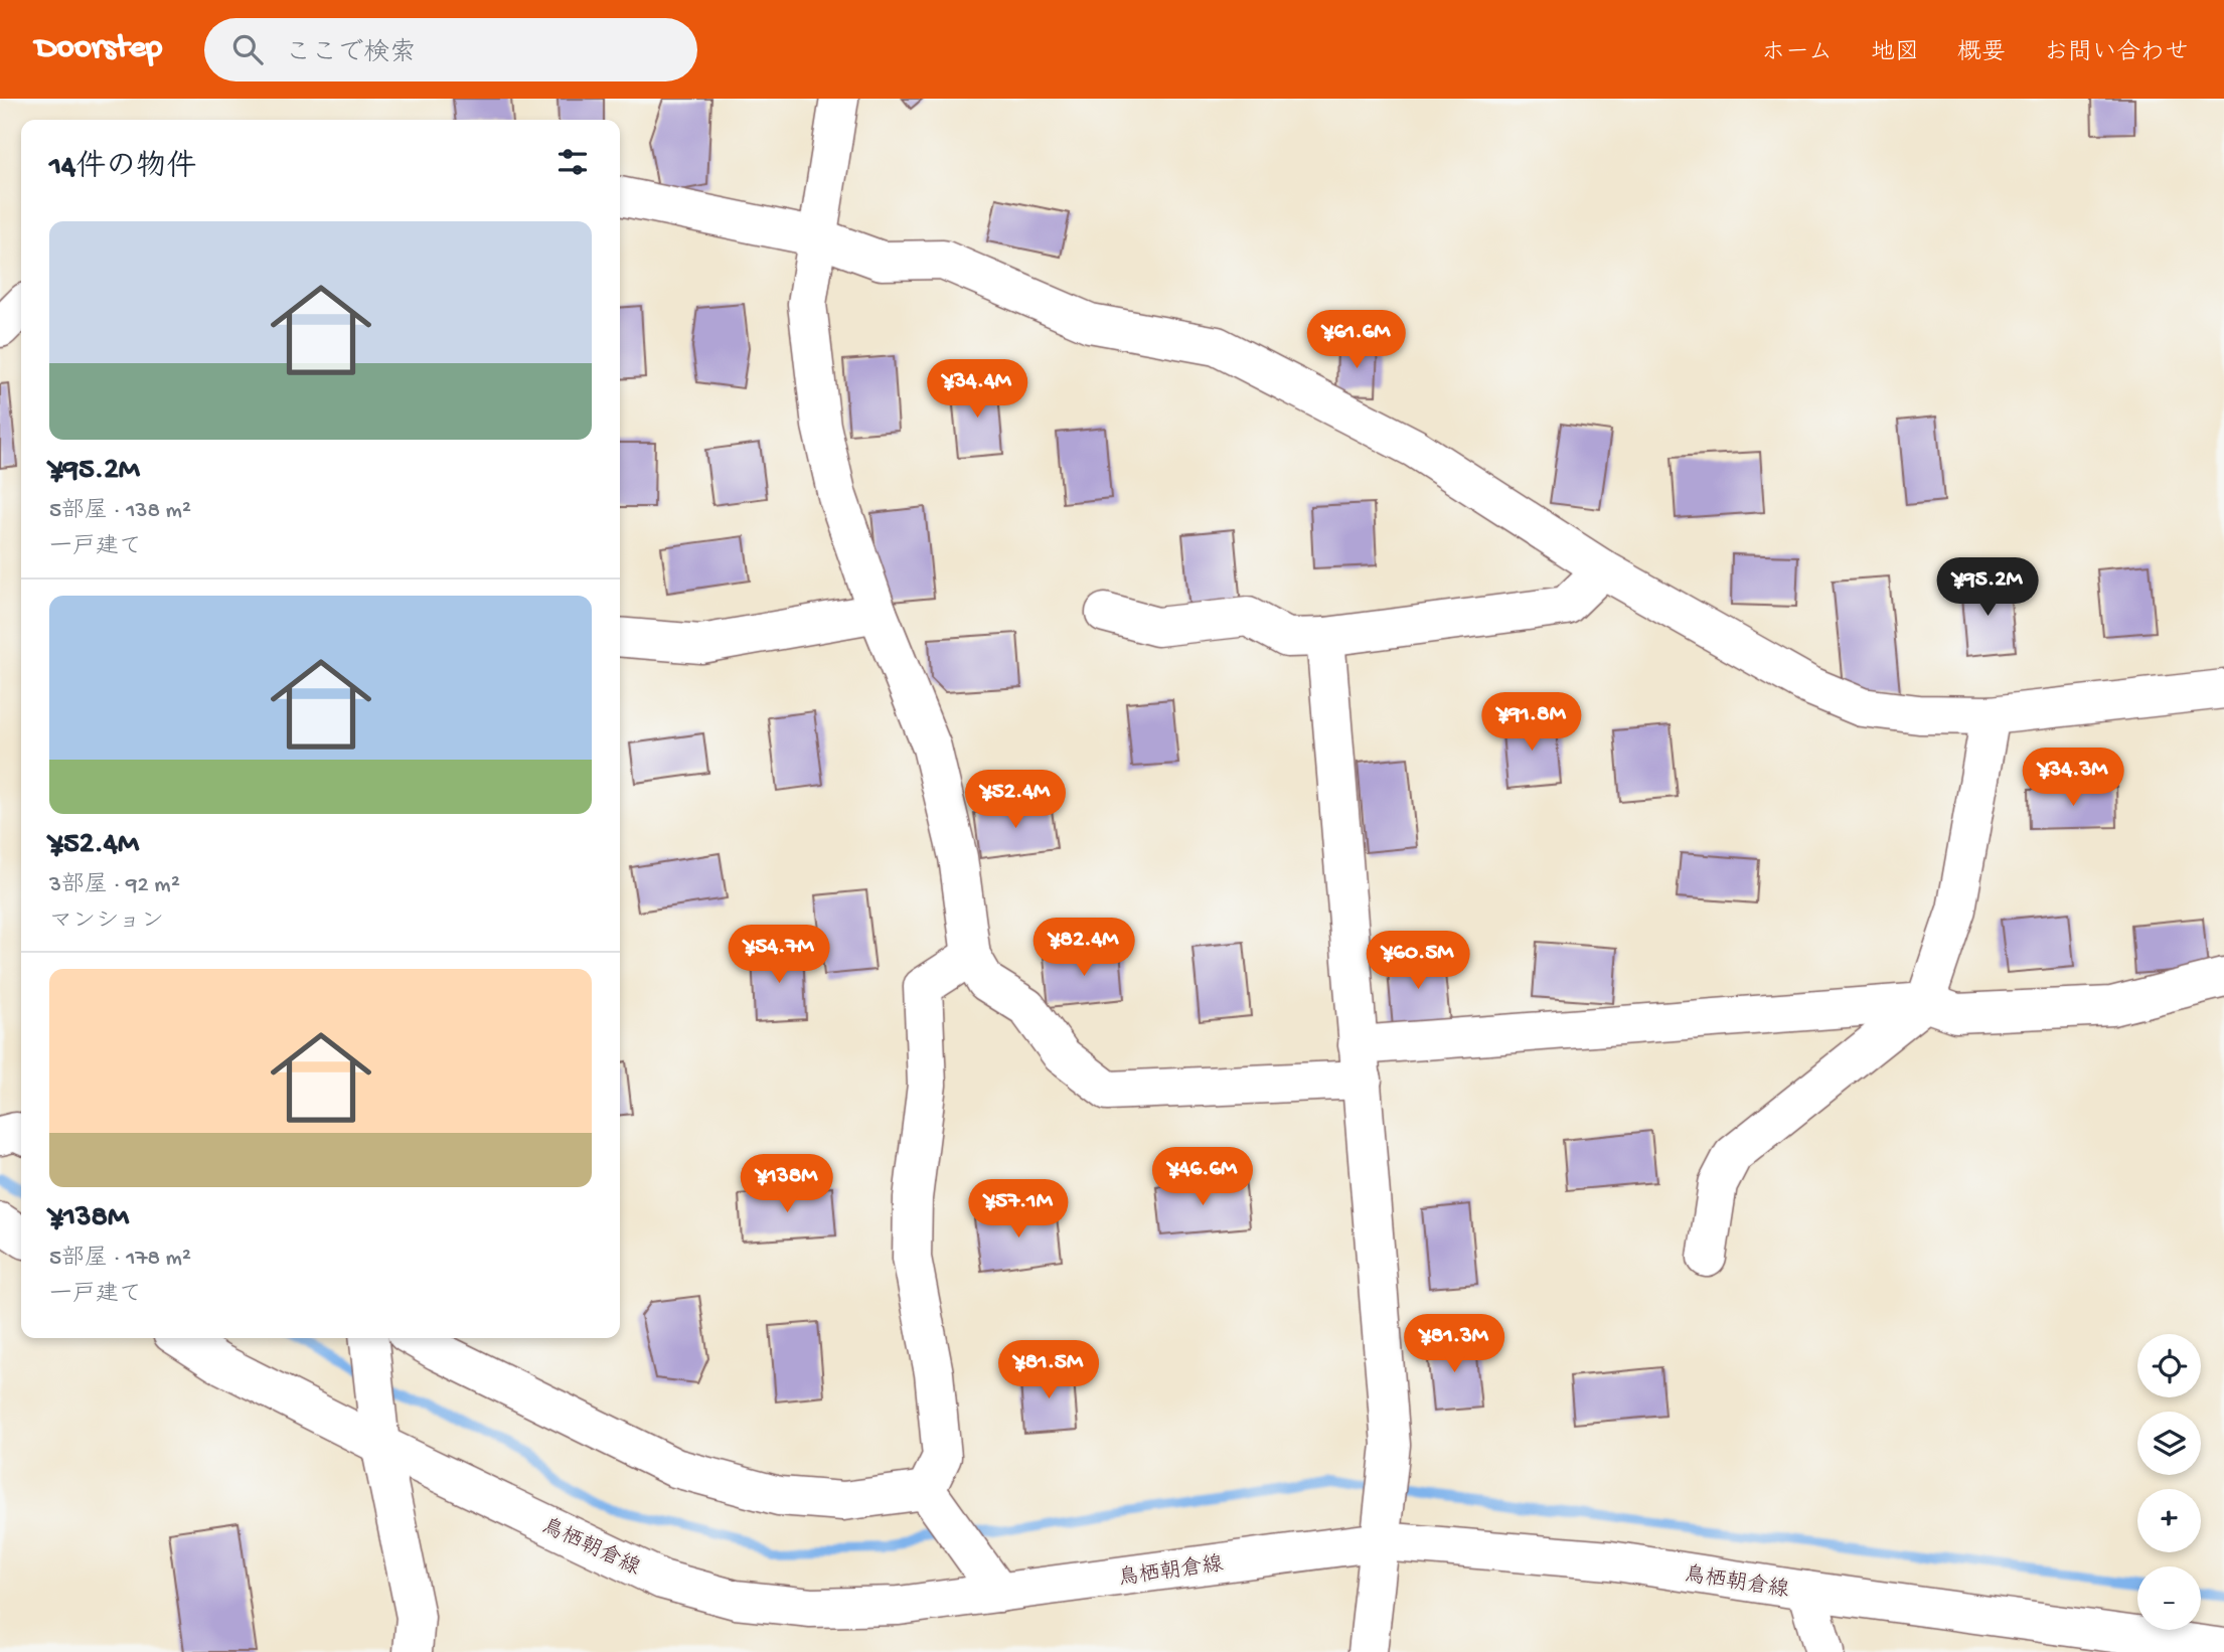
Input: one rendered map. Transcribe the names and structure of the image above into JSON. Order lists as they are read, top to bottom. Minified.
{"streets":{"street":["鳥栖朝倉線"]},"page":{"header":"Doorstep","search":"ここで検索","nav":["ホーム","地図","概要","お問い合わせ"],"heading":"14件の物件","list":[{"name":"¥95.2M","note":"5部屋 · 138 m² · 一戸建て"},{"name":"¥52.4M","note":"3部屋 · 92 m² · マンション"},{"name":"¥138M","note":"5部屋 · 178 m² · 一戸建て"}],"price":["¥61.6M","¥34.4M","¥95.2M","¥91.8M","¥34.3M","¥52.4M","¥82.4M","¥54.7M","¥60.5M","¥46.6M","¥138M","¥57.1M","¥81.3M","¥81.5M"],"map_buttons":["+","−"]}}
